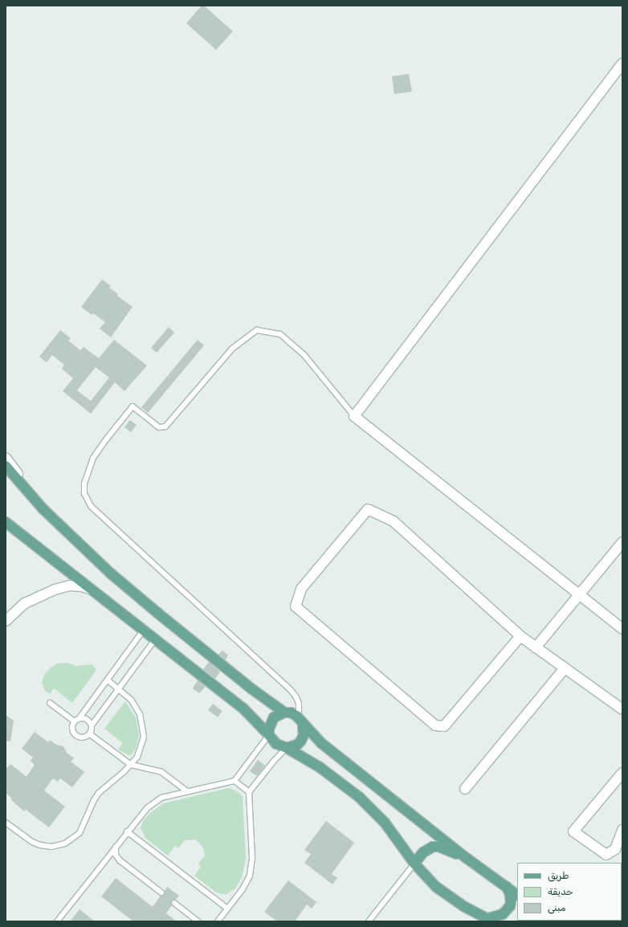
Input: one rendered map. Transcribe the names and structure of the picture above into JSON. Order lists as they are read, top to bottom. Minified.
{"legend":["طريق","حديقة","مبنى"]}
